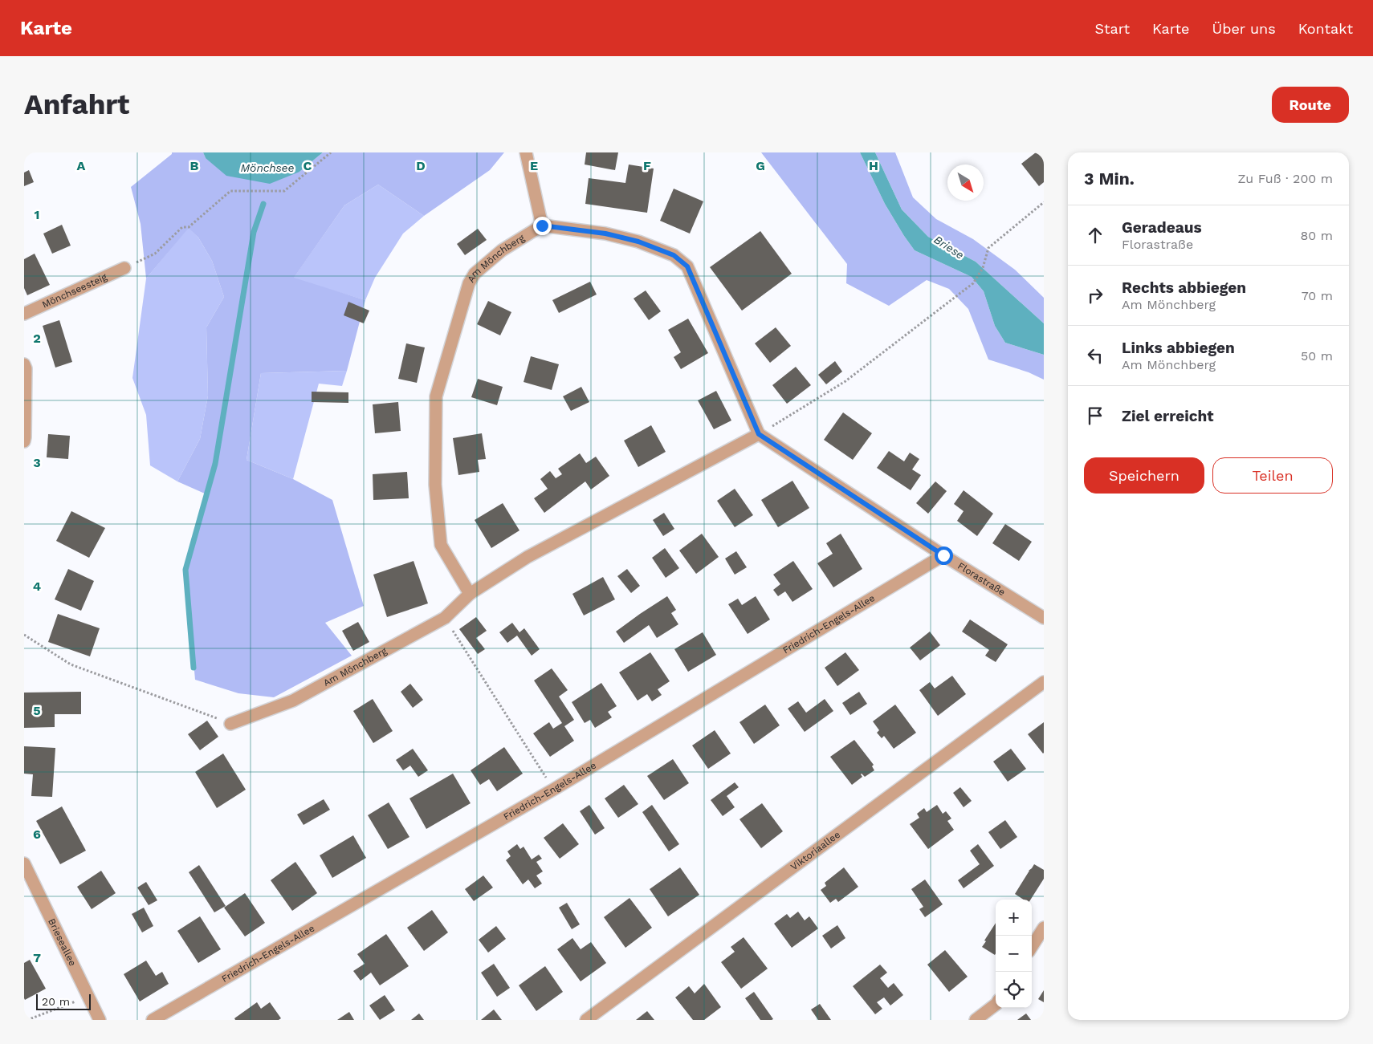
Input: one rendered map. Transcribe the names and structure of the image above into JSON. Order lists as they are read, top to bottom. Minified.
{"streets":{"street":["Am Mönchberg","Mönchseesteig","Florastraße","Friedrich-Engels-Allee","Viktoriaallee","Brieseallee"]},"crossings":[["Am Mönchberg","Florastraße"],["Florastraße","Friedrich-Engels-Allee"]],"water":["Mönchsee","Briese"],"scale_bar":"20 m","north":"bottom right","page":{"header":"Karte","nav":["Start","Karte","Über uns","Kontakt"],"buttons":["Route",["Speichern","Teilen"]],"title":"Anfahrt","heading":["3 Min.","Zu Fuß · 200 m"],"list":[["Geradeaus","Florastraße","80 m"],["Rechts abbiegen","Am Mönchberg","70 m"],["Links abbiegen","Am Mönchberg","50 m"],"Ziel erreicht"],"map_buttons":["+","−"],"scale":"20 m"},"grid":{"columns":["A","B","C","D","E","F","G","H"],"rows":["1","2","3","4","5","6","7"]}}
